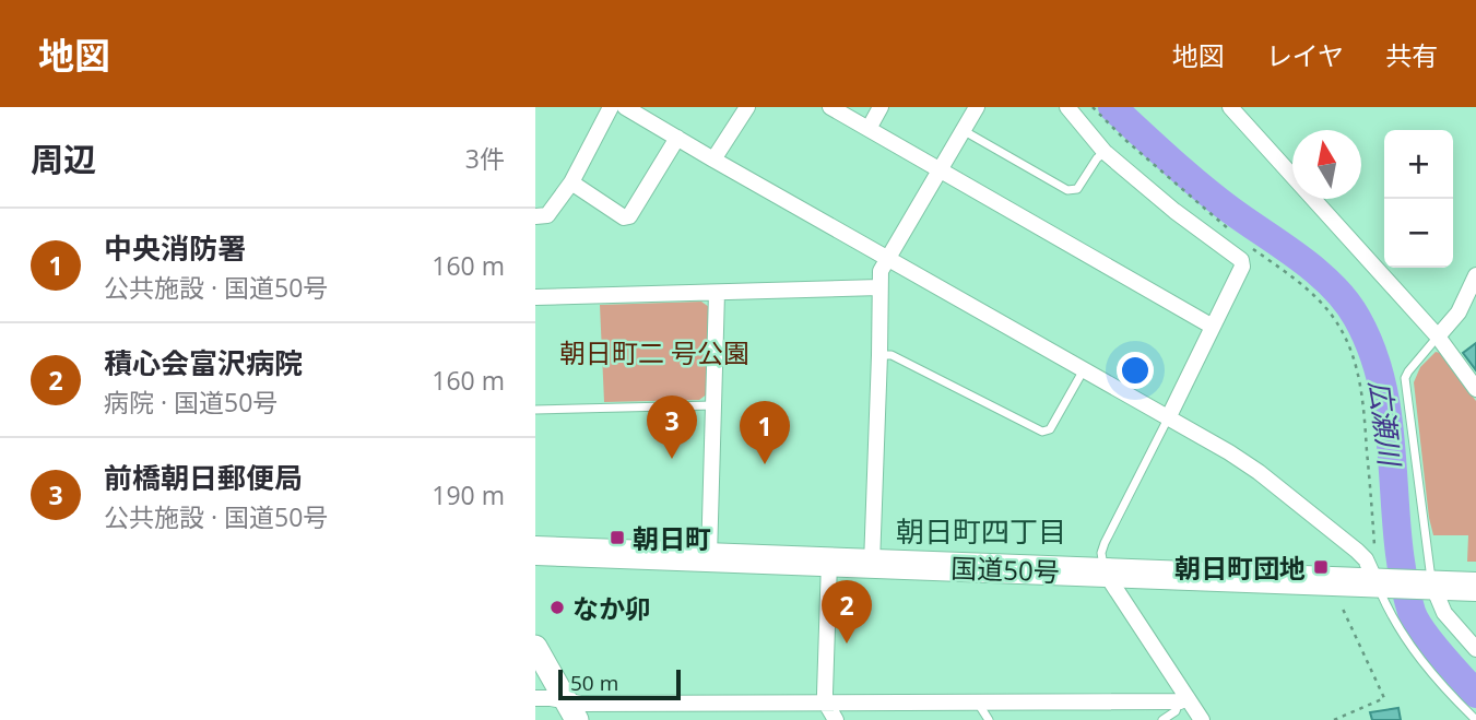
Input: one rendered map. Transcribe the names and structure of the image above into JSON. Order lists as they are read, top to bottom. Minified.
{"streets":{"highway":["国道50号"]},"districts":["朝日町四丁目"],"water":["広瀬川"],"parks":["朝日町二 号公園"],"places":{"transit":["朝日町","朝日町団地"],"other":["なか卯"]},"scale_bar":"50 m","north":"top","page":{"header":"地図","nav":["地図","レイヤ","共有"],"heading":["周辺","3件"],"map_buttons":["+","−"],"list":[{"mark":"1","name":"中央消防署","note":"公共施設 · 国道50号","value":"160 m"},{"mark":"2","name":"積心会富沢病院","note":"病院 · 国道50号","value":"160 m"},{"mark":"3","name":"前橋朝日郵便局","note":"公共施設 · 国道50号","value":"190 m"}],"pins":["3","1","2"],"scale":"50 m"}}
